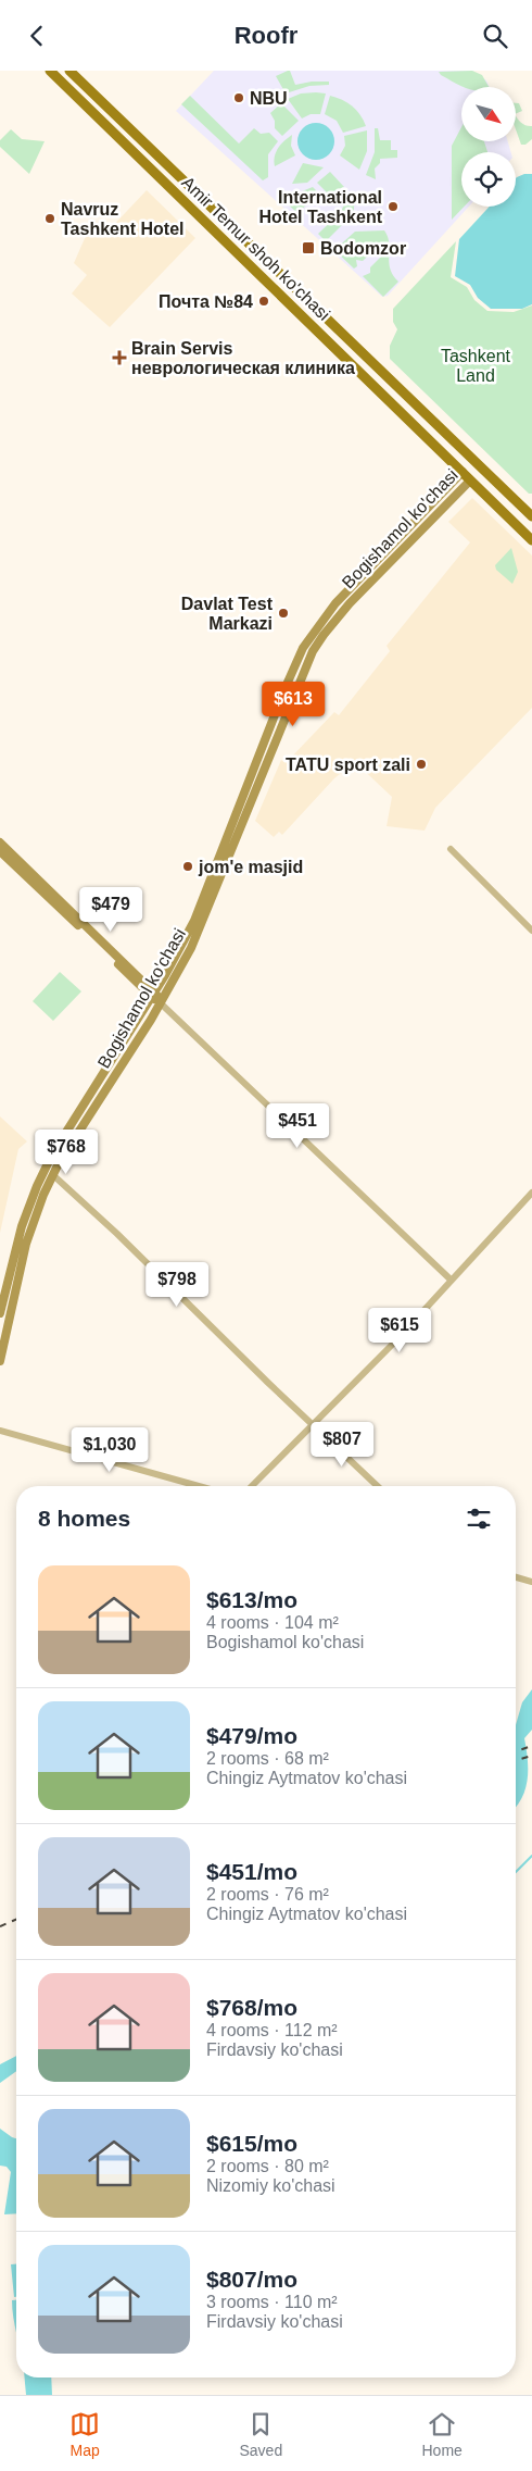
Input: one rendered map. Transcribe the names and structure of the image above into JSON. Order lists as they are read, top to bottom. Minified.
{"streets":{"main road":["Amir Temur shoh ko'chasi","Bogishamol ko'chasi"]},"crossings":[["Amir Temur shoh ko'chasi","Bogishamol ko'chasi"]],"parks":["Tashkent Land"],"places":{"other":["NBU","International Hotel Tashkent","Navruz Tashkent Hotel","Почта №84","Davlat Test Markazi","TATU sport zali","jom'e masjid"],"transit":["Bodomzor"],"health":["Brain Servis неврологическая клиника"]},"north":"bottom right","page":{"header":"Roofr","price":["$613","$479","$451","$768","$798","$615","$807","$1,030"],"heading":"8 homes","list":[{"name":"$613/mo","note":"4 rooms · 104 m² · Bogishamol ko'chasi"},{"name":"$479/mo","note":"2 rooms · 68 m² · Chingiz Aytmatov ko'chasi"},{"name":"$451/mo","note":"2 rooms · 76 m² · Chingiz Aytmatov ko'chasi"},{"name":"$768/mo","note":"4 rooms · 112 m² · Firdavsiy ko'chasi"},{"name":"$615/mo","note":"2 rooms · 80 m² · Nizomiy ko'chasi"},{"name":"$807/mo","note":"3 rooms · 110 m² · Firdavsiy ko'chasi"}],"tabs":["Map","Saved","Home"]}}
